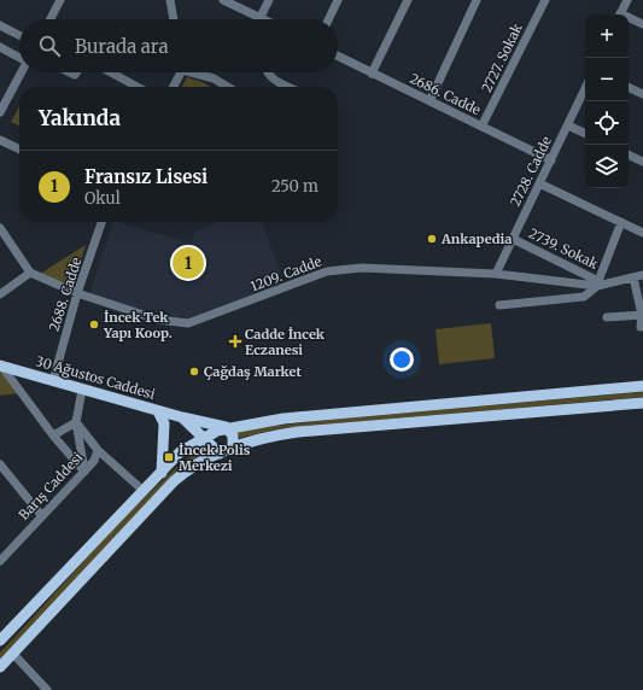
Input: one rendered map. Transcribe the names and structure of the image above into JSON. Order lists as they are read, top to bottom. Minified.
{"streets":{"main road":["30 Ağustos Caddesi"],"street":["2727. Sokak","2686. Cadde","2728. Cadde","2739. Sokak","1209. Cadde","2688. Cadde","Barış Caddesi"]},"crossings":[["2727. Sokak","2686. Cadde"],["2686. Cadde","2728. Cadde"],["2728. Cadde","2739. Sokak"],["2728. Cadde","1209. Cadde"],["1209. Cadde","2688. Cadde"],["2688. Cadde","30 Ağustos Caddesi"]],"places":{"other":["Ankapedia","İncek Tek Yapı Koop.","Çağdaş Market"],"health":["Cadde İncek Eczanesi"],"transit":["İncek Polis Merkezi"]},"page":{"map_buttons":["+","−"],"search":"Burada ara","heading":"Yakında","list":[{"mark":"1","name":"Fransız Lisesi","note":"Okul","value":"250 m"}],"pins":"1"}}
